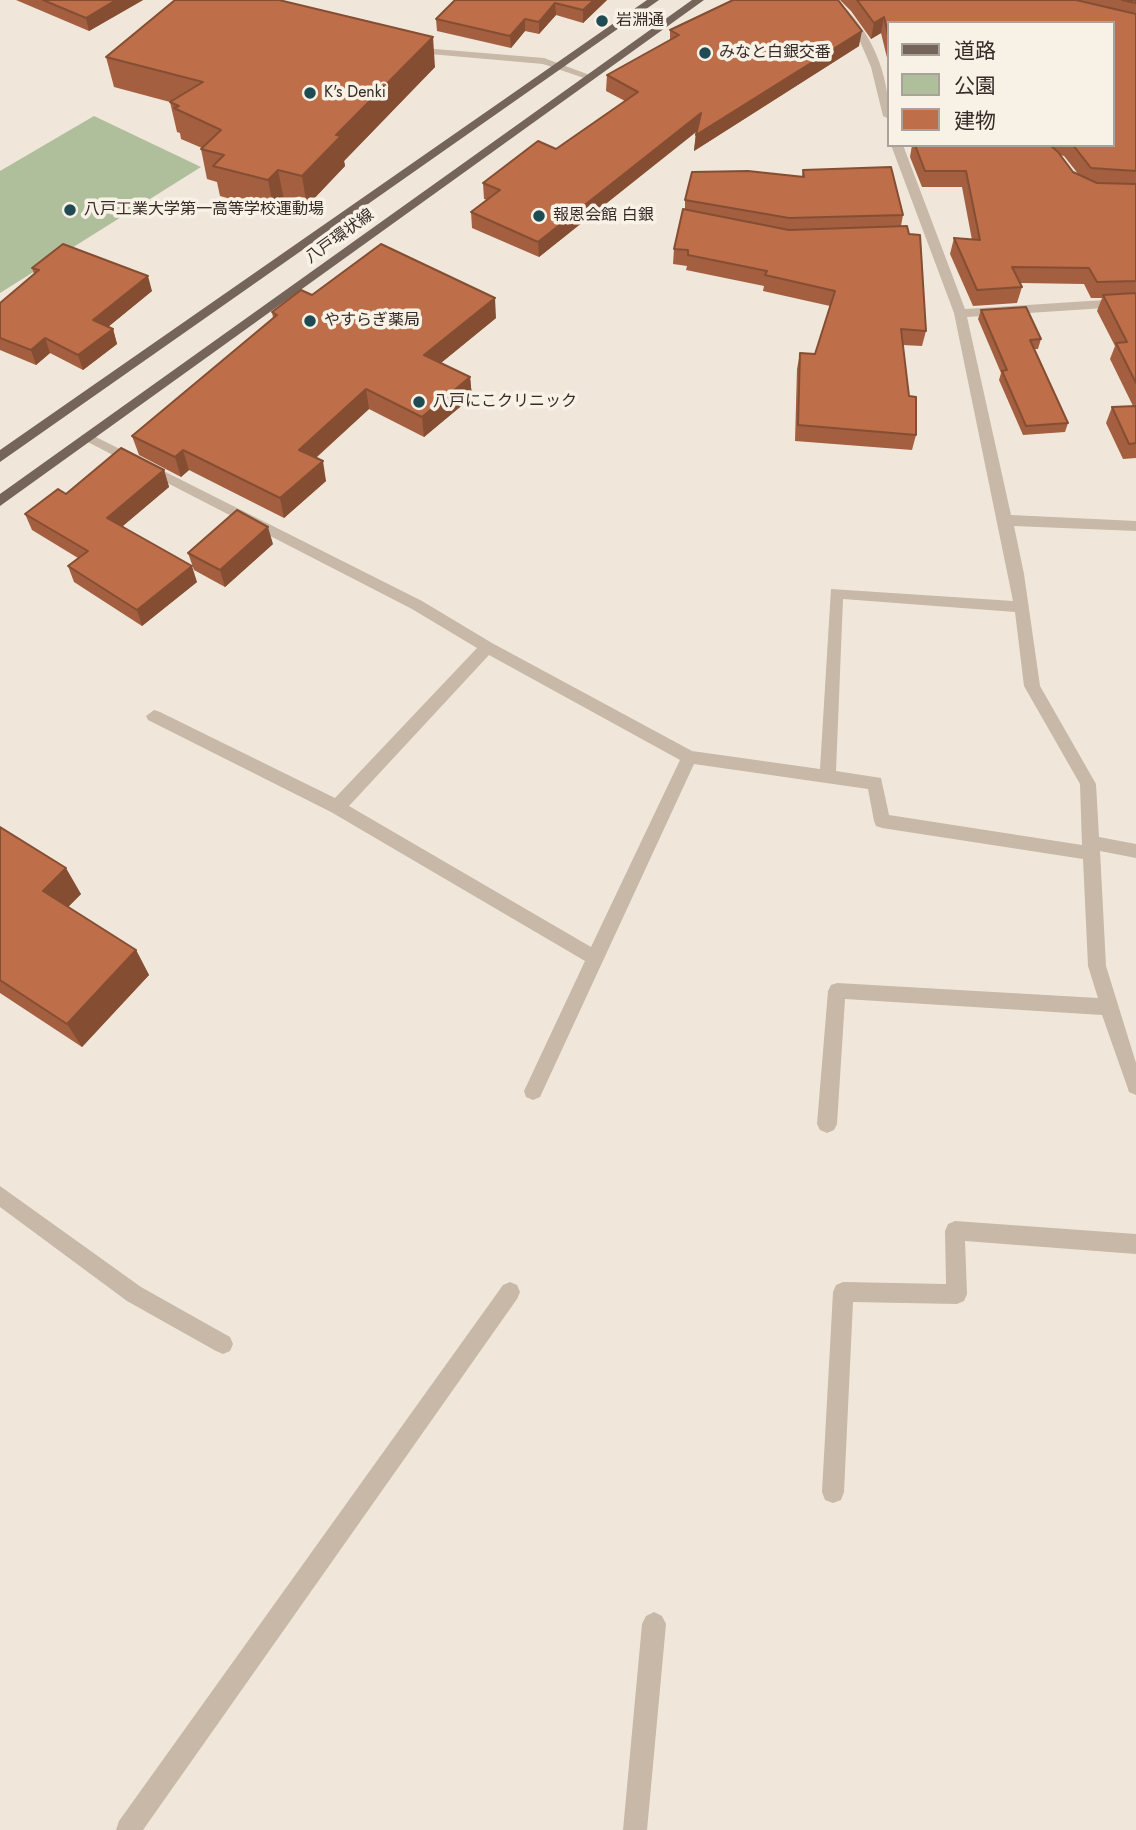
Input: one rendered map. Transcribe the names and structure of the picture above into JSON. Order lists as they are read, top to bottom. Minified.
{"streets":{"main road":["八戸環状線"]},"places":["岩淵通","みなと白銀交番","K's Denki","八戸工業大学第一高等学校運動場","報恩会館 白銀","やすらぎ薬局","八戸にこクリニック"],"legend":["道路","公園","建物"]}
